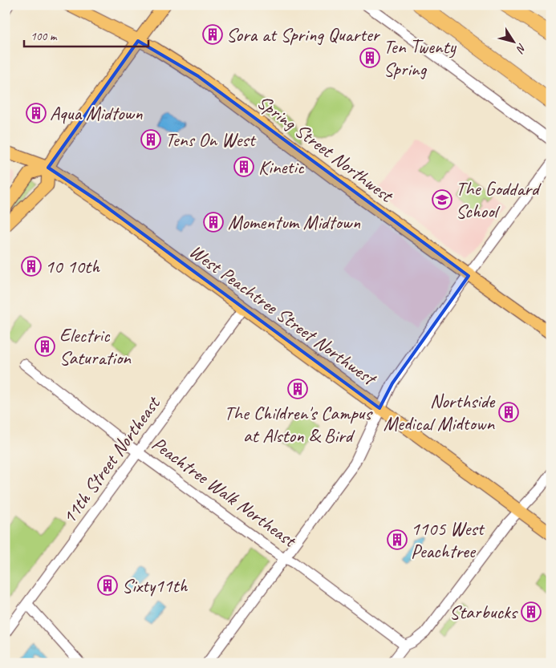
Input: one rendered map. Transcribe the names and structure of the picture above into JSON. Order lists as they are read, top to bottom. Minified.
{"streets":{"main road":["Spring Street Northwest","West Peachtree Street Northwest"],"street":["11th Street Northeast","Peachtree Walk Northeast"]},"crossings":[["West Peachtree Street Northwest","11th Street Northeast"],["11th Street Northeast","Peachtree Walk Northeast"]],"places":{"building":["Sora at Spring Quarter","Ten Twenty Spring","Aqua Midtown","Tens On West","Kinetic","Momentum Midtown","10 10th","Electric Saturation","The Children's Campus at Alston & Bird","Northside Medical Midtown","1105 West Peachtree","Sixty11th","Starbucks"],"school or university":["The Goddard School"]},"scale_bar":"100 m","north":"bottom right"}
